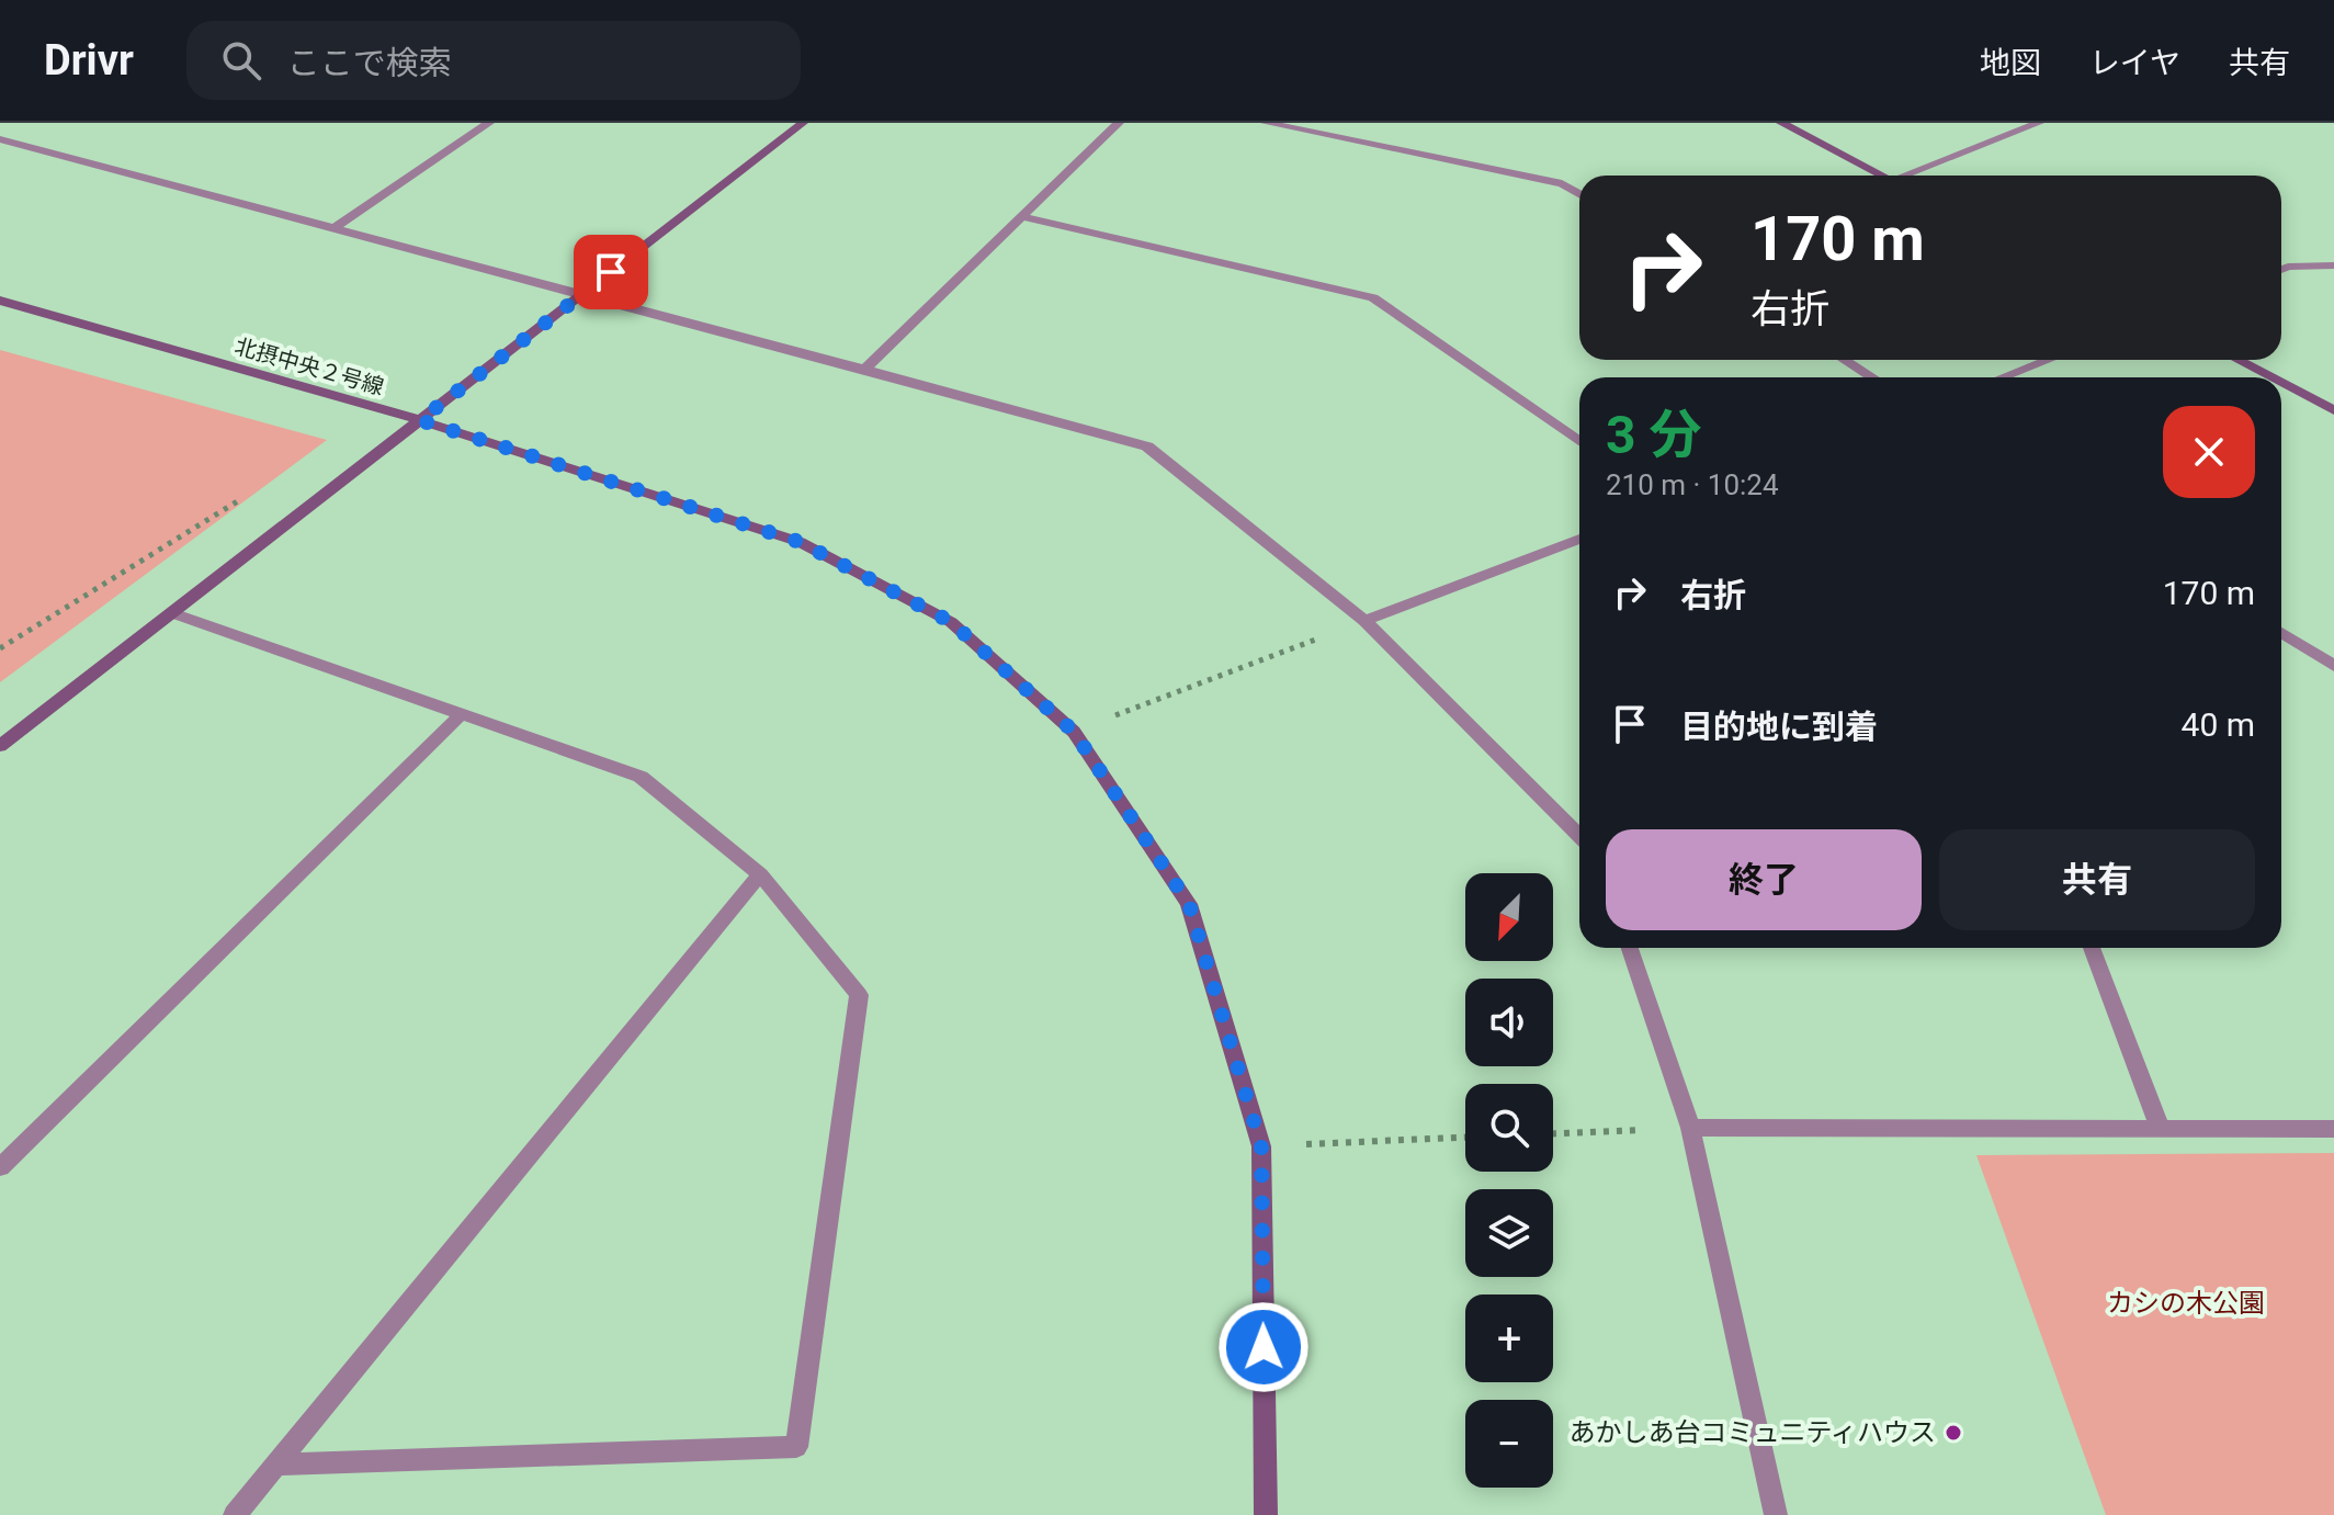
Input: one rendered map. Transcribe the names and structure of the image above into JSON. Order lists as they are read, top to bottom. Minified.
{"streets":{"street":["北摂中央２号線"]},"parks":["カシの木公園"],"places":["あかしあ台コミュニティハウス"],"north":"bottom left","page":{"header":"Drivr","search":"ここで検索","nav":["地図","レイヤ","共有"],"turn":["170 m","右折"],"heading":["3 分","210 m · 10:24"],"list":[{"name":"右折","value":"170 m"},{"name":"目的地に到着","value":"40 m"}],"buttons":["終了","共有"],"map_buttons":["+","−"]}}
